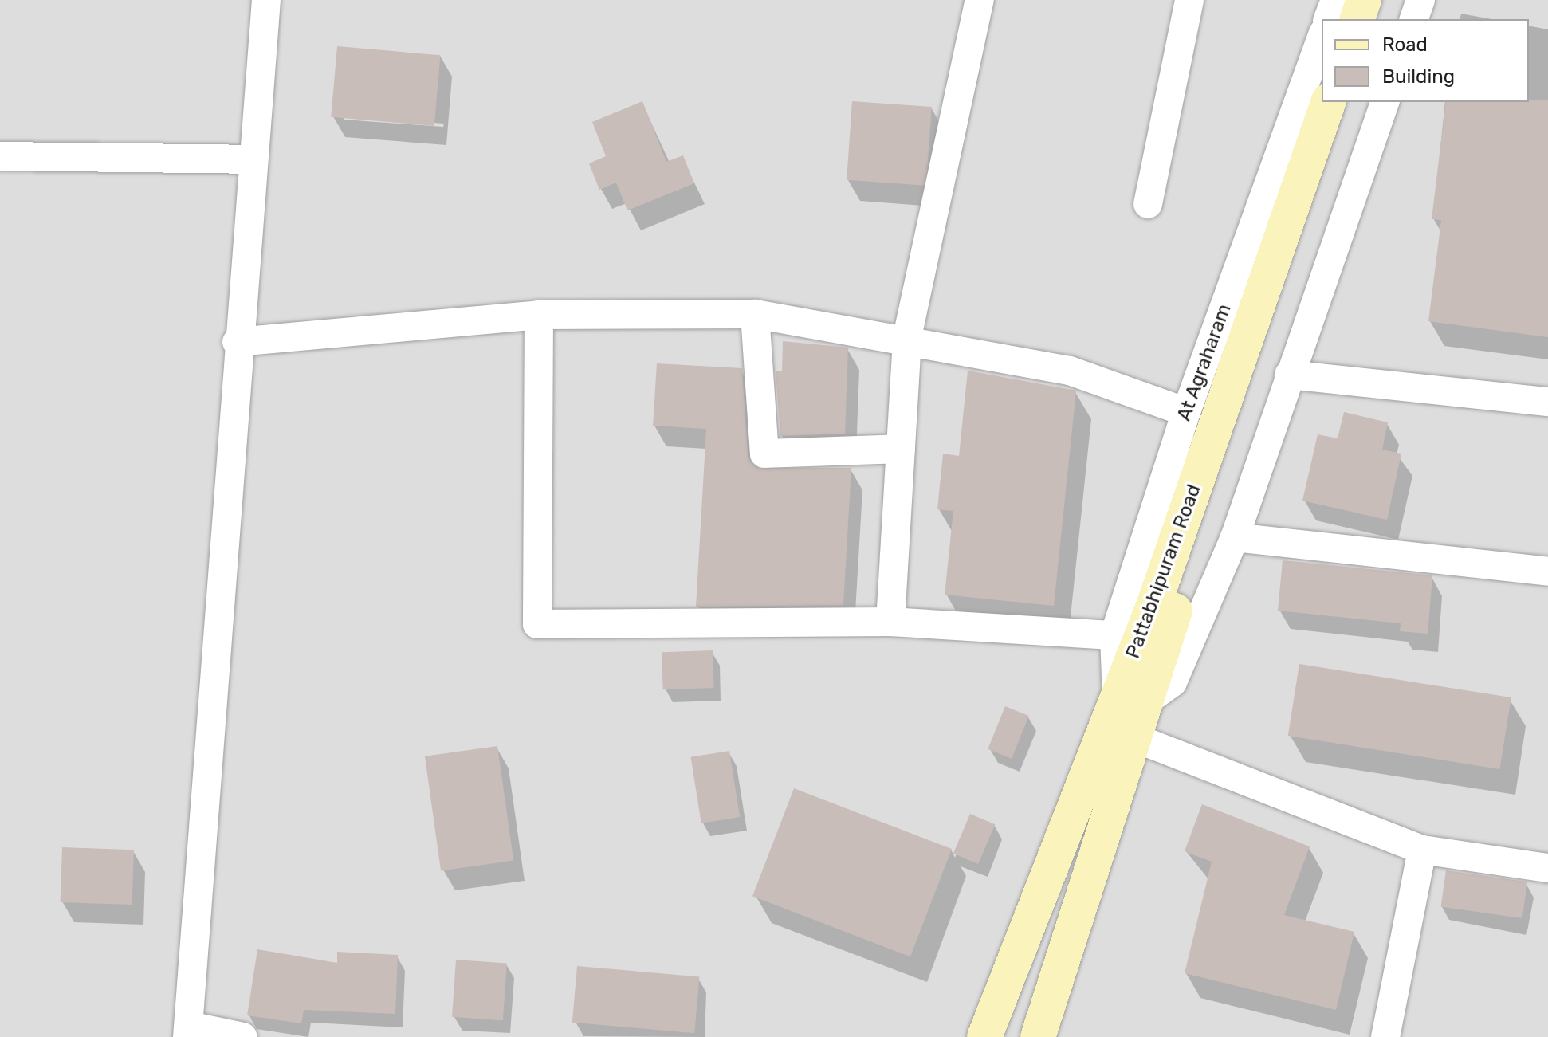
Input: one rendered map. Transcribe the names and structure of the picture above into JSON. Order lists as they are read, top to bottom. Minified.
{"streets":{"street":["At Agraharam","Pattabhipuram Road"]},"crossings":[["At Agraharam","Pattabhipuram Road"]],"legend":["Road","Building"]}
